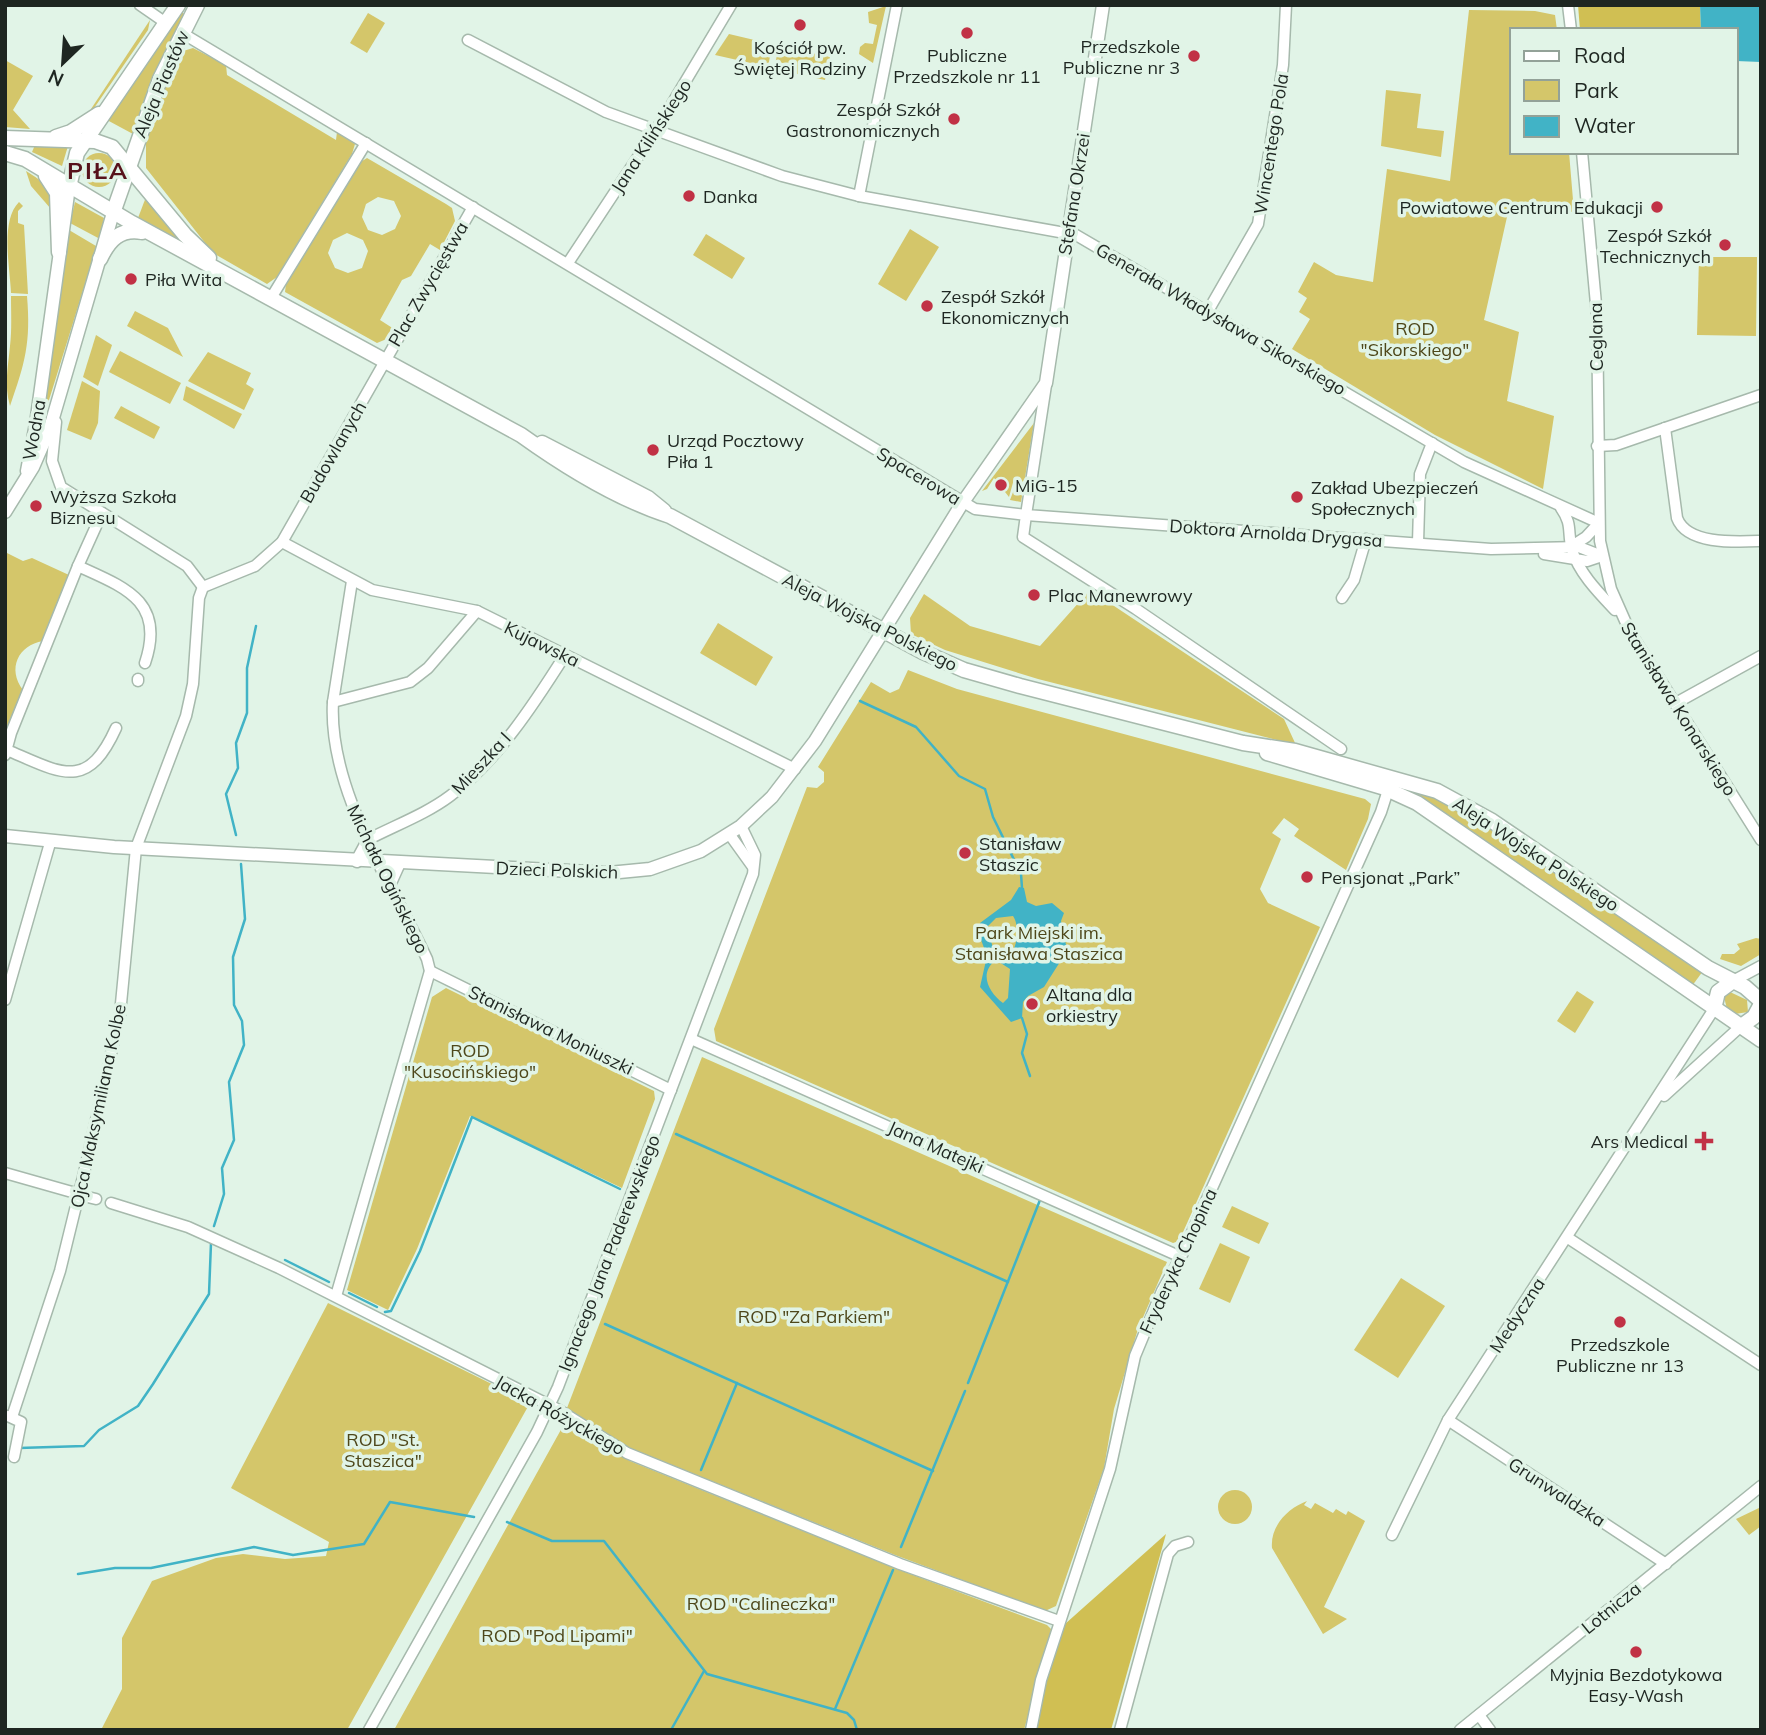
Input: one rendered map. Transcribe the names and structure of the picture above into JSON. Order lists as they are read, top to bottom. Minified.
{"streets":{"main road":["Aleja Piastów","Aleja Wojska Polskiego"],"street":["Jana Kilińskiego","Wincentego Pola","Stefana Okrzei","Plac Zwycięstwa","Generała Władysława Sikorskiego","Ceglana","Wodna","Budowlanych","Spacerowa","Doktora Arnolda Drygasa","Kujawska","Stanisława Konarskiego","Mieszka I","Dzieci Polskich","Michała Ogińskiego","Stanisława Moniuszki","Ojca Maksymiliana Kolbe","Jana Matejki","Ignacego Jana Paderewskiego","Fryderyka Chopina","Medyczna","Jacka Różyckiego","Grunwaldzka","Lotnicza"]},"crossings":[["Aleja Piastów","Plac Zwycięstwa"],["Aleja Piastów","Wodna"],["Jana Kilińskiego","Generała Władysława Sikorskiego"],["Jana Kilińskiego","Spacerowa"],["Wincentego Pola","Generała Władysława Sikorskiego"],["Stefana Okrzei","Generała Władysława Sikorskiego"],["Stefana Okrzei","Spacerowa"],["Stefana Okrzei","Doktora Arnolda Drygasa"],["Stefana Okrzei","Dzieci Polskich"],["Plac Zwycięstwa","Budowlanych"],["Plac Zwycięstwa","Spacerowa"],["Plac Zwycięstwa","Aleja Wojska Polskiego"],["Generała Władysława Sikorskiego","Ceglana"],["Ceglana","Doktora Arnolda Drygasa"],["Ceglana","Stanisława Konarskiego"],["Budowlanych","Aleja Wojska Polskiego"],["Budowlanych","Kujawska"],["Budowlanych","Ojca Maksymiliana Kolbe"],["Spacerowa","Doktora Arnolda Drygasa"],["Spacerowa","Dzieci Polskich"],["Aleja Wojska Polskiego","Dzieci Polskich"],["Aleja Wojska Polskiego","Fryderyka Chopina"],["Aleja Wojska Polskiego","Medyczna"],["Kujawska","Mieszka I"],["Kujawska","Dzieci Polskich"],["Kujawska","Michała Ogińskiego"],["Mieszka I","Michała Ogińskiego"],["Dzieci Polskich","Michała Ogińskiego"],["Dzieci Polskich","Ojca Maksymiliana Kolbe"],["Michała Ogińskiego","Stanisława Moniuszki"],["Michała Ogińskiego","Jacka Różyckiego"],["Stanisława Moniuszki","Ignacego Jana Paderewskiego"],["Jana Matejki","Ignacego Jana Paderewskiego"],["Jana Matejki","Fryderyka Chopina"],["Ignacego Jana Paderewskiego","Jacka Różyckiego"],["Fryderyka Chopina","Jacka Różyckiego"],["Medyczna","Grunwaldzka"],["Grunwaldzka","Lotnicza"]],"districts":["PIŁA"],"parks":["ROD \"Sikorskiego\"","Park Miejski im. Stanisława Staszica","ROD \"Kusocińskiego\"","ROD \"Za Parkiem\"","ROD \"St. Staszica\"","ROD \"Calineczka\"","ROD \"Pod Lipami\""],"places":{"other":["Kościół pw. Świętej Rodziny","Publiczne Przedszkole nr 11","Przedszkole Publiczne nr 3","Zespół Szkół Gastronomicznych","Danka","Powiatowe Centrum Edukacji","Zespół Szkół Technicznych","Piła Wita","Zespół Szkół Ekonomicznych","Urząd Pocztowy Piła 1","MiG-15","Zakład Ubezpieczeń Społecznych","Wyższa Szkoła Biznesu","Plac Manewrowy","Stanisław Staszic","Pensjonat „Park”","Altana dla orkiestry","Przedszkole Publiczne nr 13","Myjnia Bezdotykowa Easy-Wash"],"health":["Ars Medical"]},"legend":["Road","Park","Water"],"north":"bottom left"}
